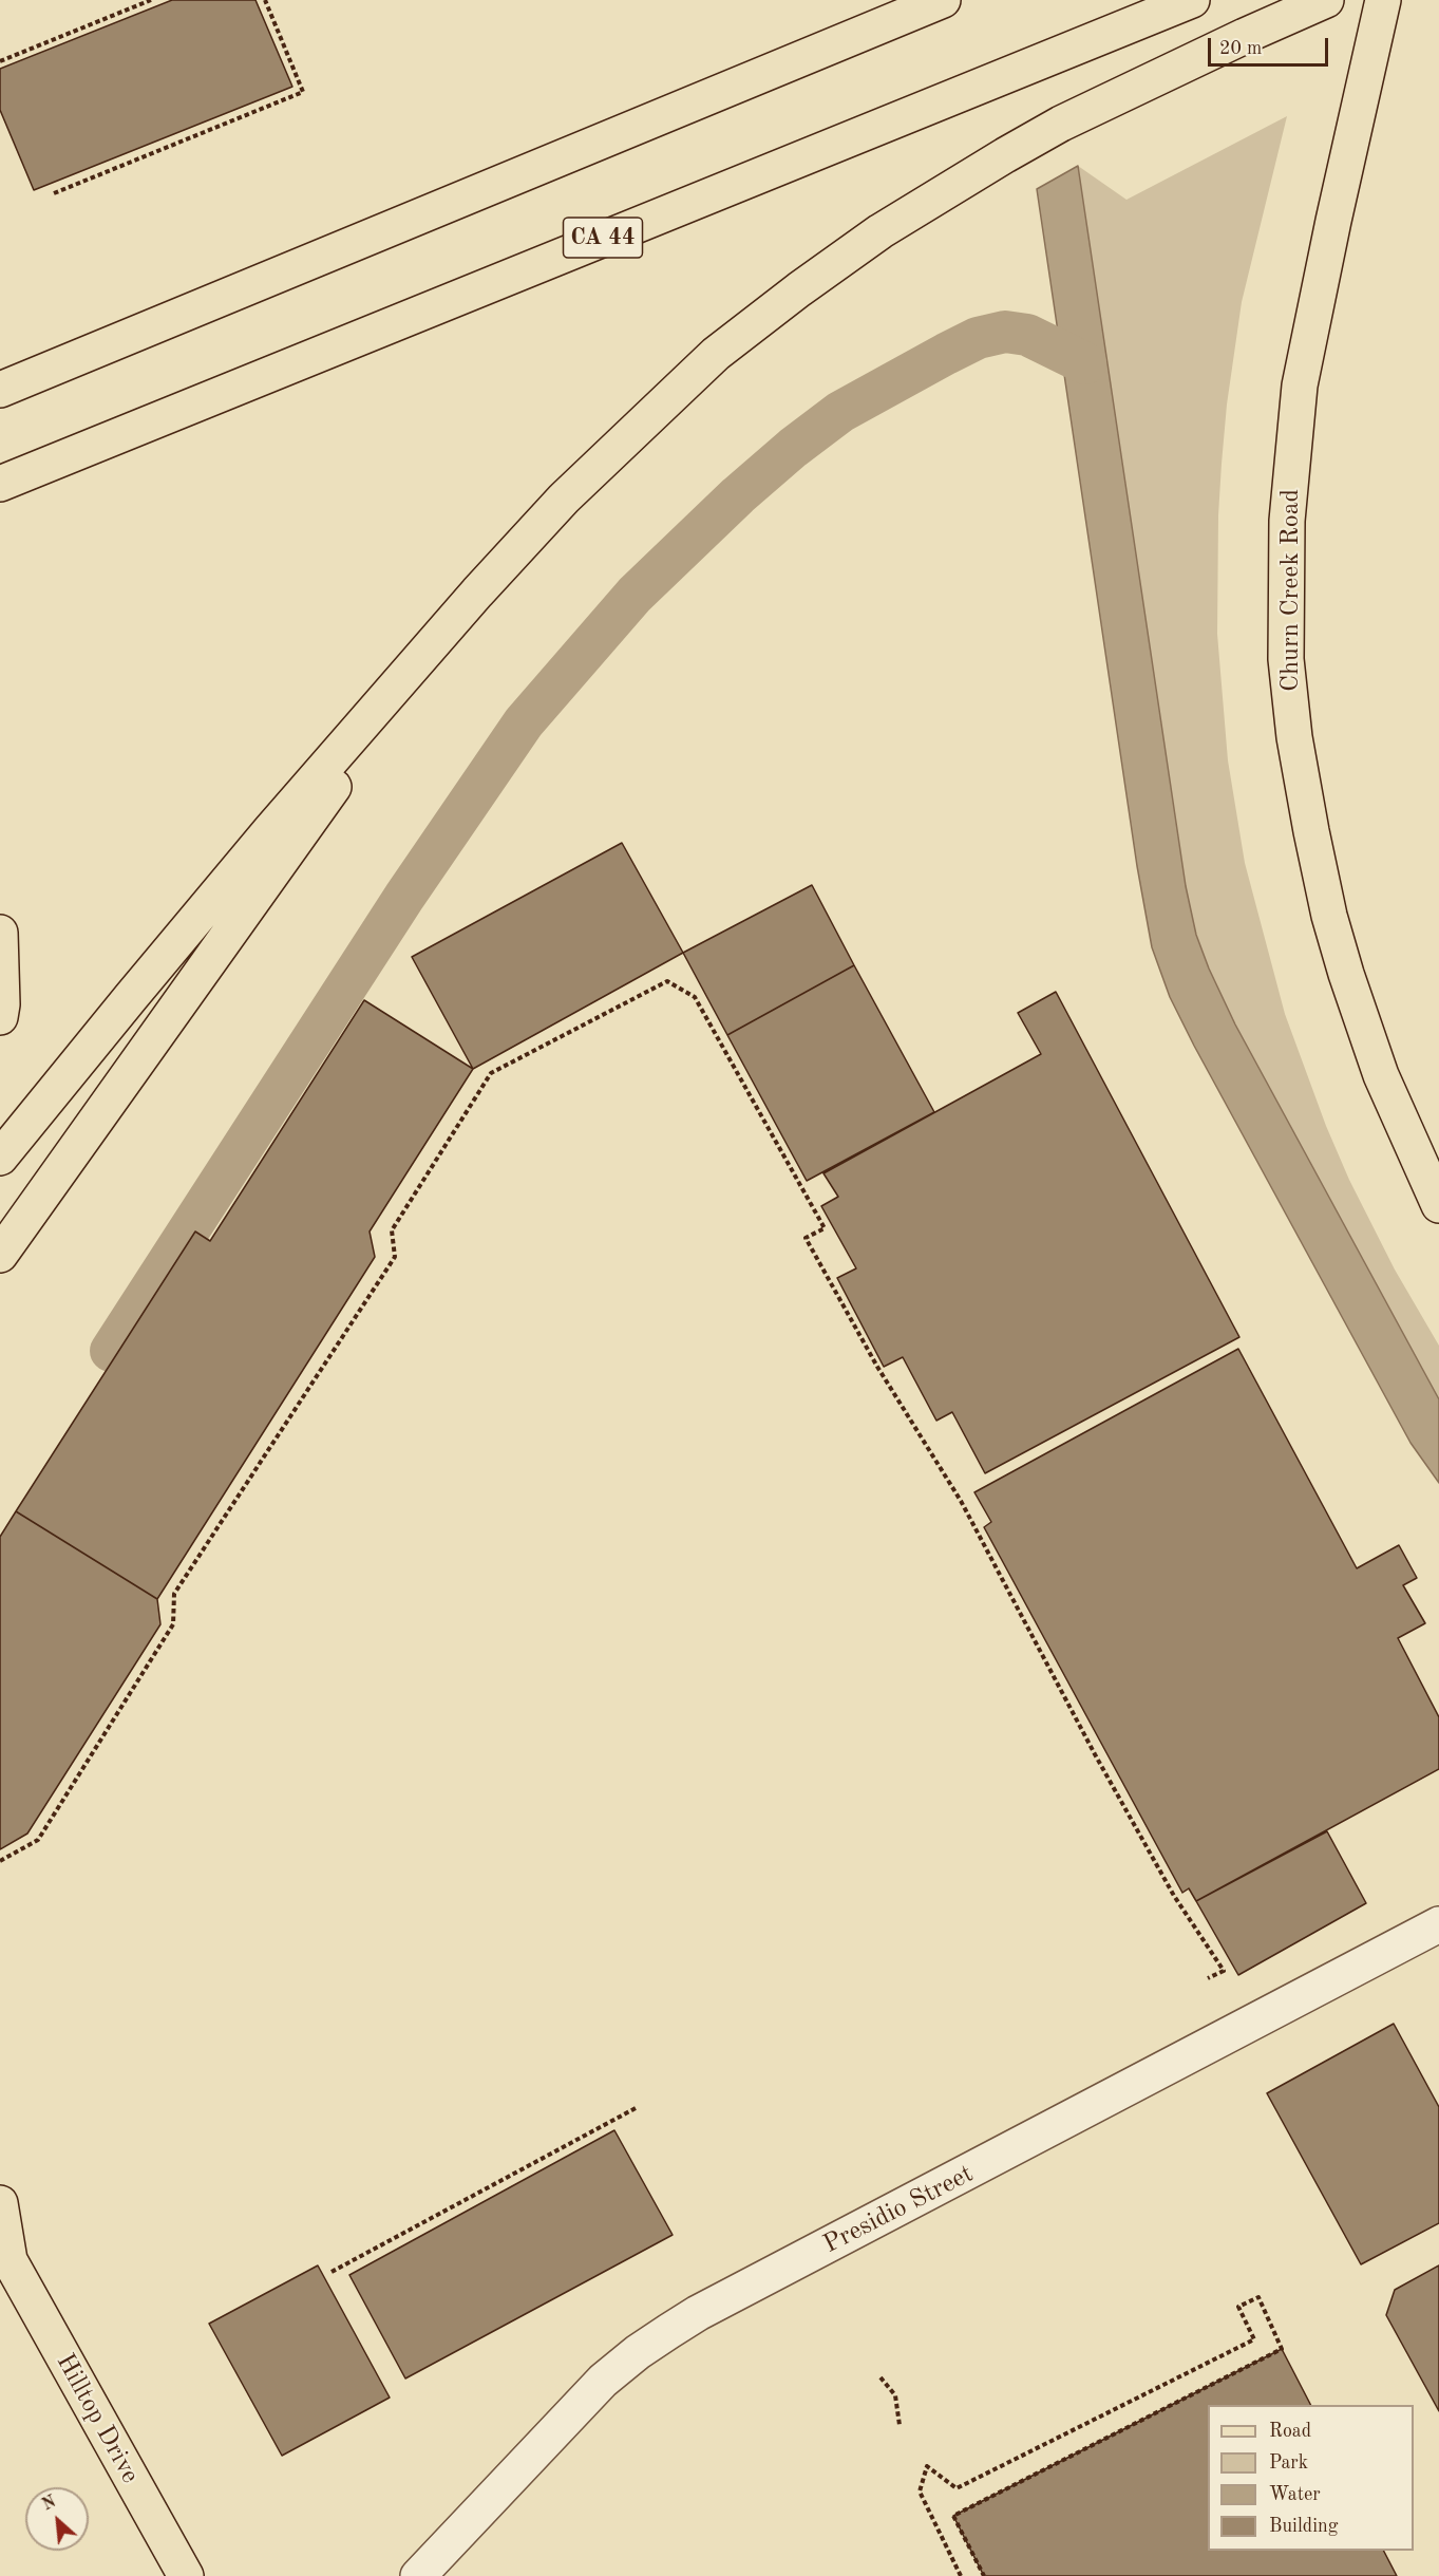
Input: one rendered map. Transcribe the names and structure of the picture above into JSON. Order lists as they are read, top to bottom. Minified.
{"streets":{"main road":["CA 44","Churn Creek Road","Hilltop Drive"],"street":["Presidio Street"]},"legend":["Road","Park","Water","Building"],"scale_bar":"20 m","north":"top left"}
